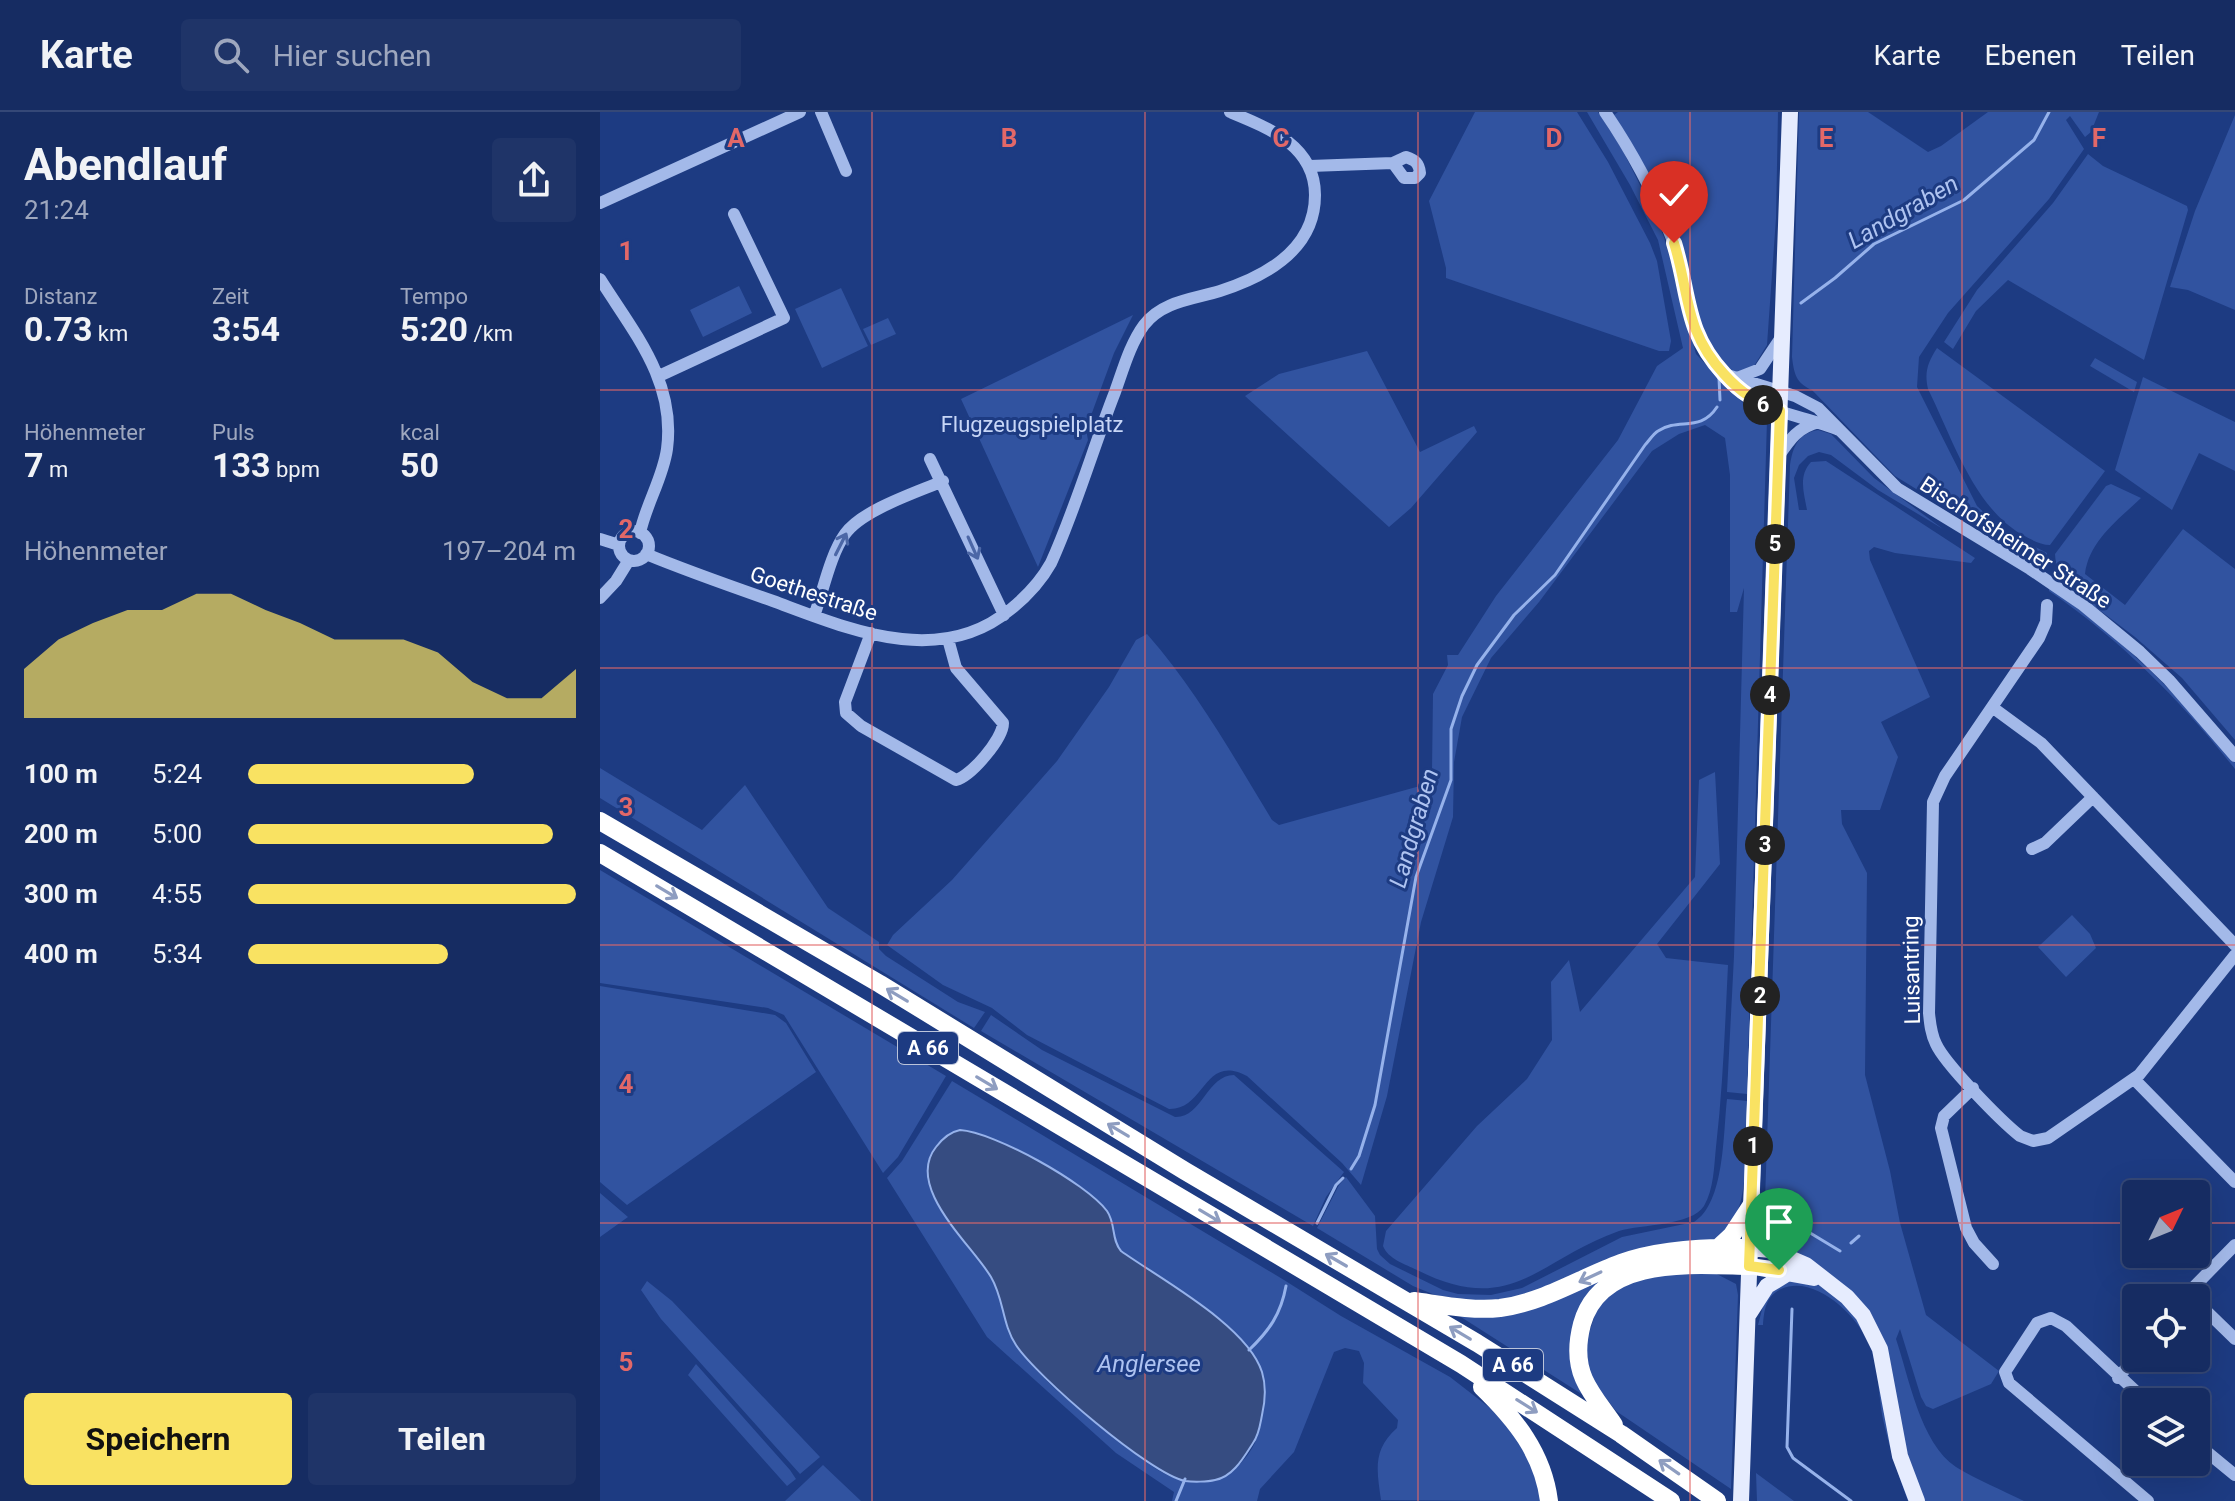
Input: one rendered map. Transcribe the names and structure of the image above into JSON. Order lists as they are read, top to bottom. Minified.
{"streets":{"highway":["A 66"],"street":["Bischofsheimer Straße","Goethestraße","Luisantring"]},"water":["Landgraben","Anglersee"],"parks":["Flugzeugspielplatz"],"north":"top right","page":{"header":"Karte","search":"Hier suchen","nav":["Karte","Ebenen","Teilen"],"heading":["Abendlauf","21:24"],"stats":[["Distanz","0.73 km"],["Zeit","3:54"],["Tempo","5:20 /km"],["Höhenmeter","7 m"],["Puls","133 bpm"],["kcal","50"]],"pins":["6","5","4","3","2","1"],"chart":["Höhenmeter","197–204 m"],"list":[{"name":"100 m","note":"5:24"},{"name":"200 m","note":"5:00"},{"name":"300 m","note":"4:55"},{"name":"400 m","note":"5:34"}],"buttons":["Speichern","Teilen"]},"grid":{"columns":["A","B","C","D","E","F"],"rows":["1","2","3","4","5"]}}
